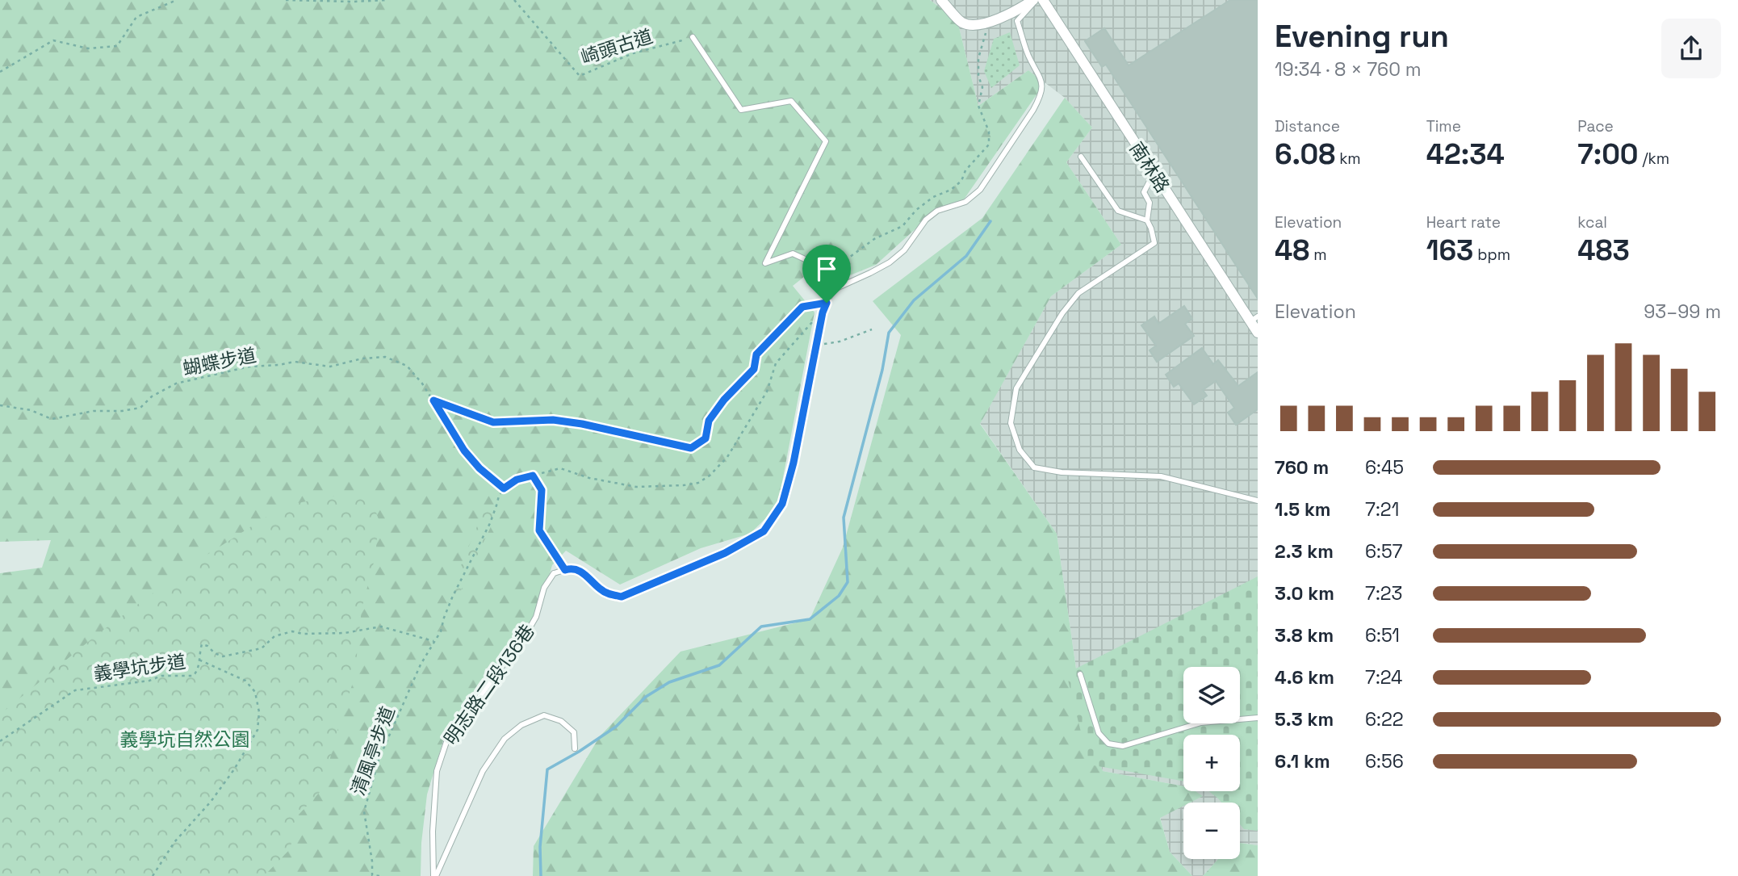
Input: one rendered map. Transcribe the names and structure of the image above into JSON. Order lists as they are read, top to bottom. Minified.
{"streets":{"street":["南林路"],"lane":["明志路二段136巷"],"path":["崎頭古道","蝴蝶步道","義學坑步道","清風亭步道"]},"crossings":[["義學坑步道","清風亭步道"]],"parks":["義學坑自然公園"],"page":{"heading":["Evening run","19:34 · 8 × 760 m"],"stats":[["Distance","6.08 km"],["Time","42:34"],["Pace","7:00 /km"],["Elevation","48 m"],["Heart rate","163 bpm"],["kcal","483"]],"chart":["Elevation","93–99 m"],"list":[{"name":"760 m","note":"6:45"},{"name":"1.5 km","note":"7:21"},{"name":"2.3 km","note":"6:57"},{"name":"3.0 km","note":"7:23"},{"name":"3.8 km","note":"6:51"},{"name":"4.6 km","note":"7:24"},{"name":"5.3 km","note":"6:22"},{"name":"6.1 km","note":"6:56"}],"map_buttons":["+","−"]}}
